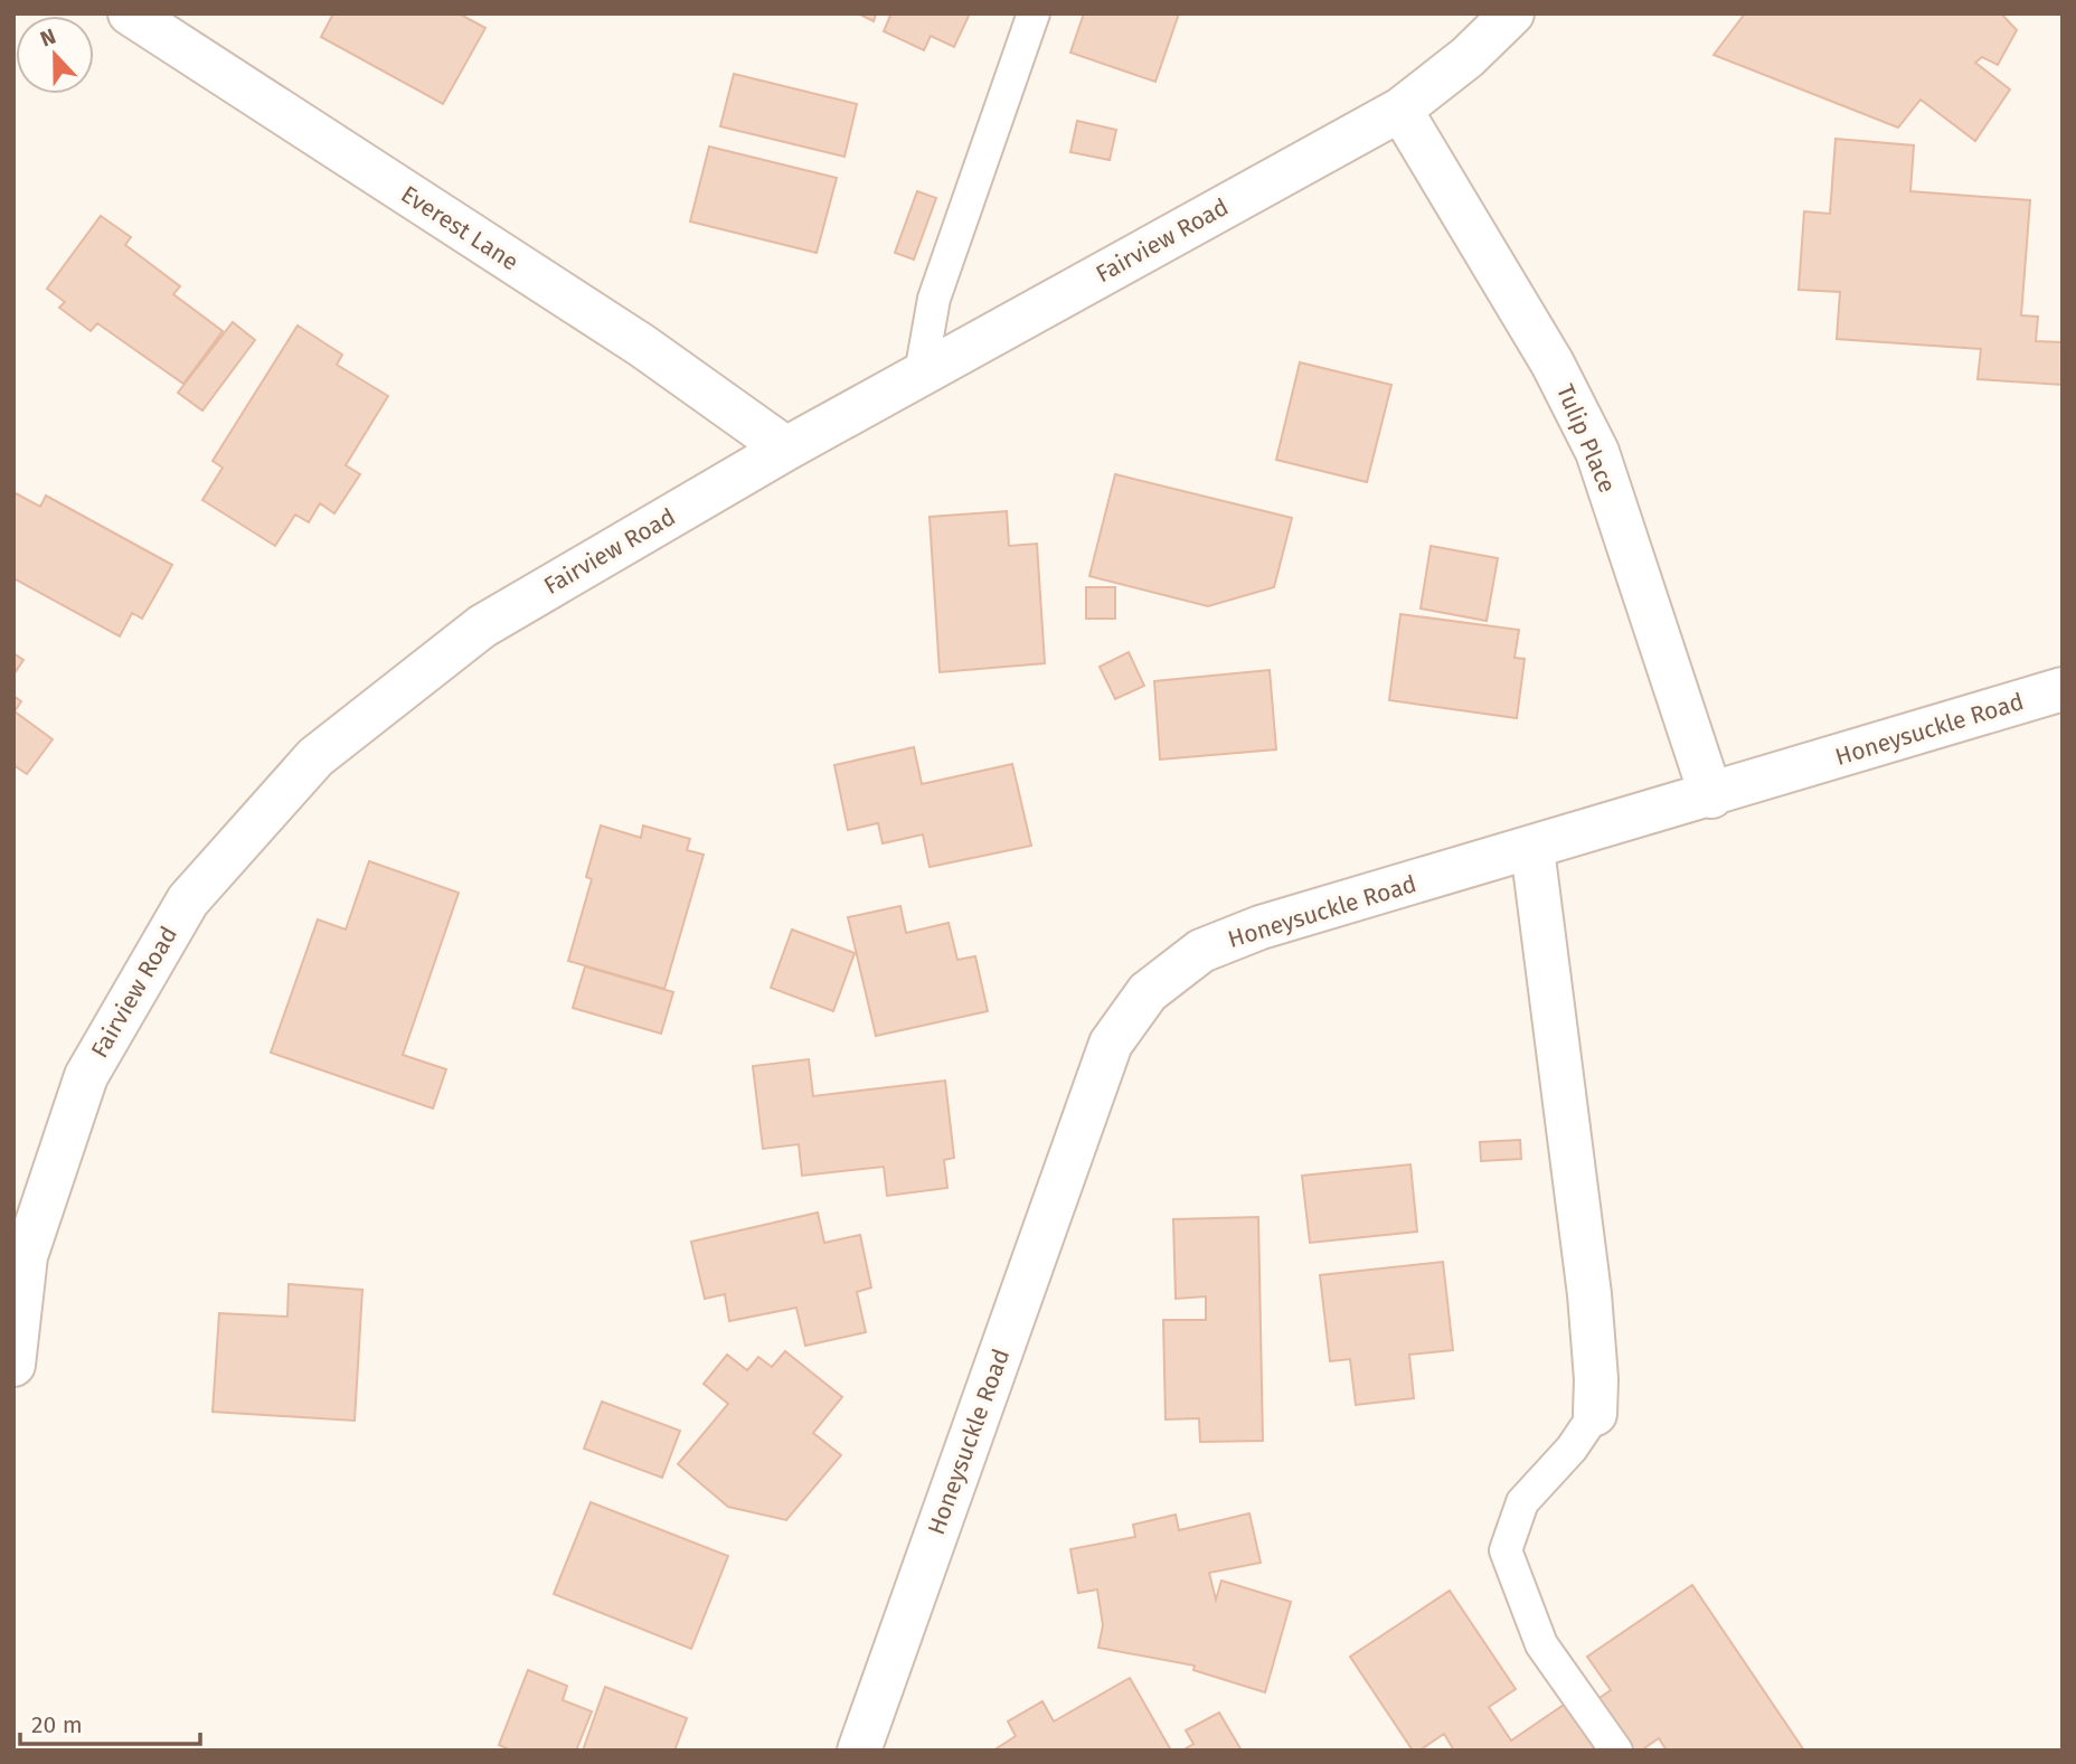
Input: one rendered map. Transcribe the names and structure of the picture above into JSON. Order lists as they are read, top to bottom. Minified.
{"streets":{"street":["Everest Lane","Fairview Road","Tulip Place","Honeysuckle Road"]},"crossings":[["Everest Lane","Fairview Road"],["Fairview Road","Tulip Place"],["Tulip Place","Honeysuckle Road"]],"scale_bar":"20 m","north":"top"}
